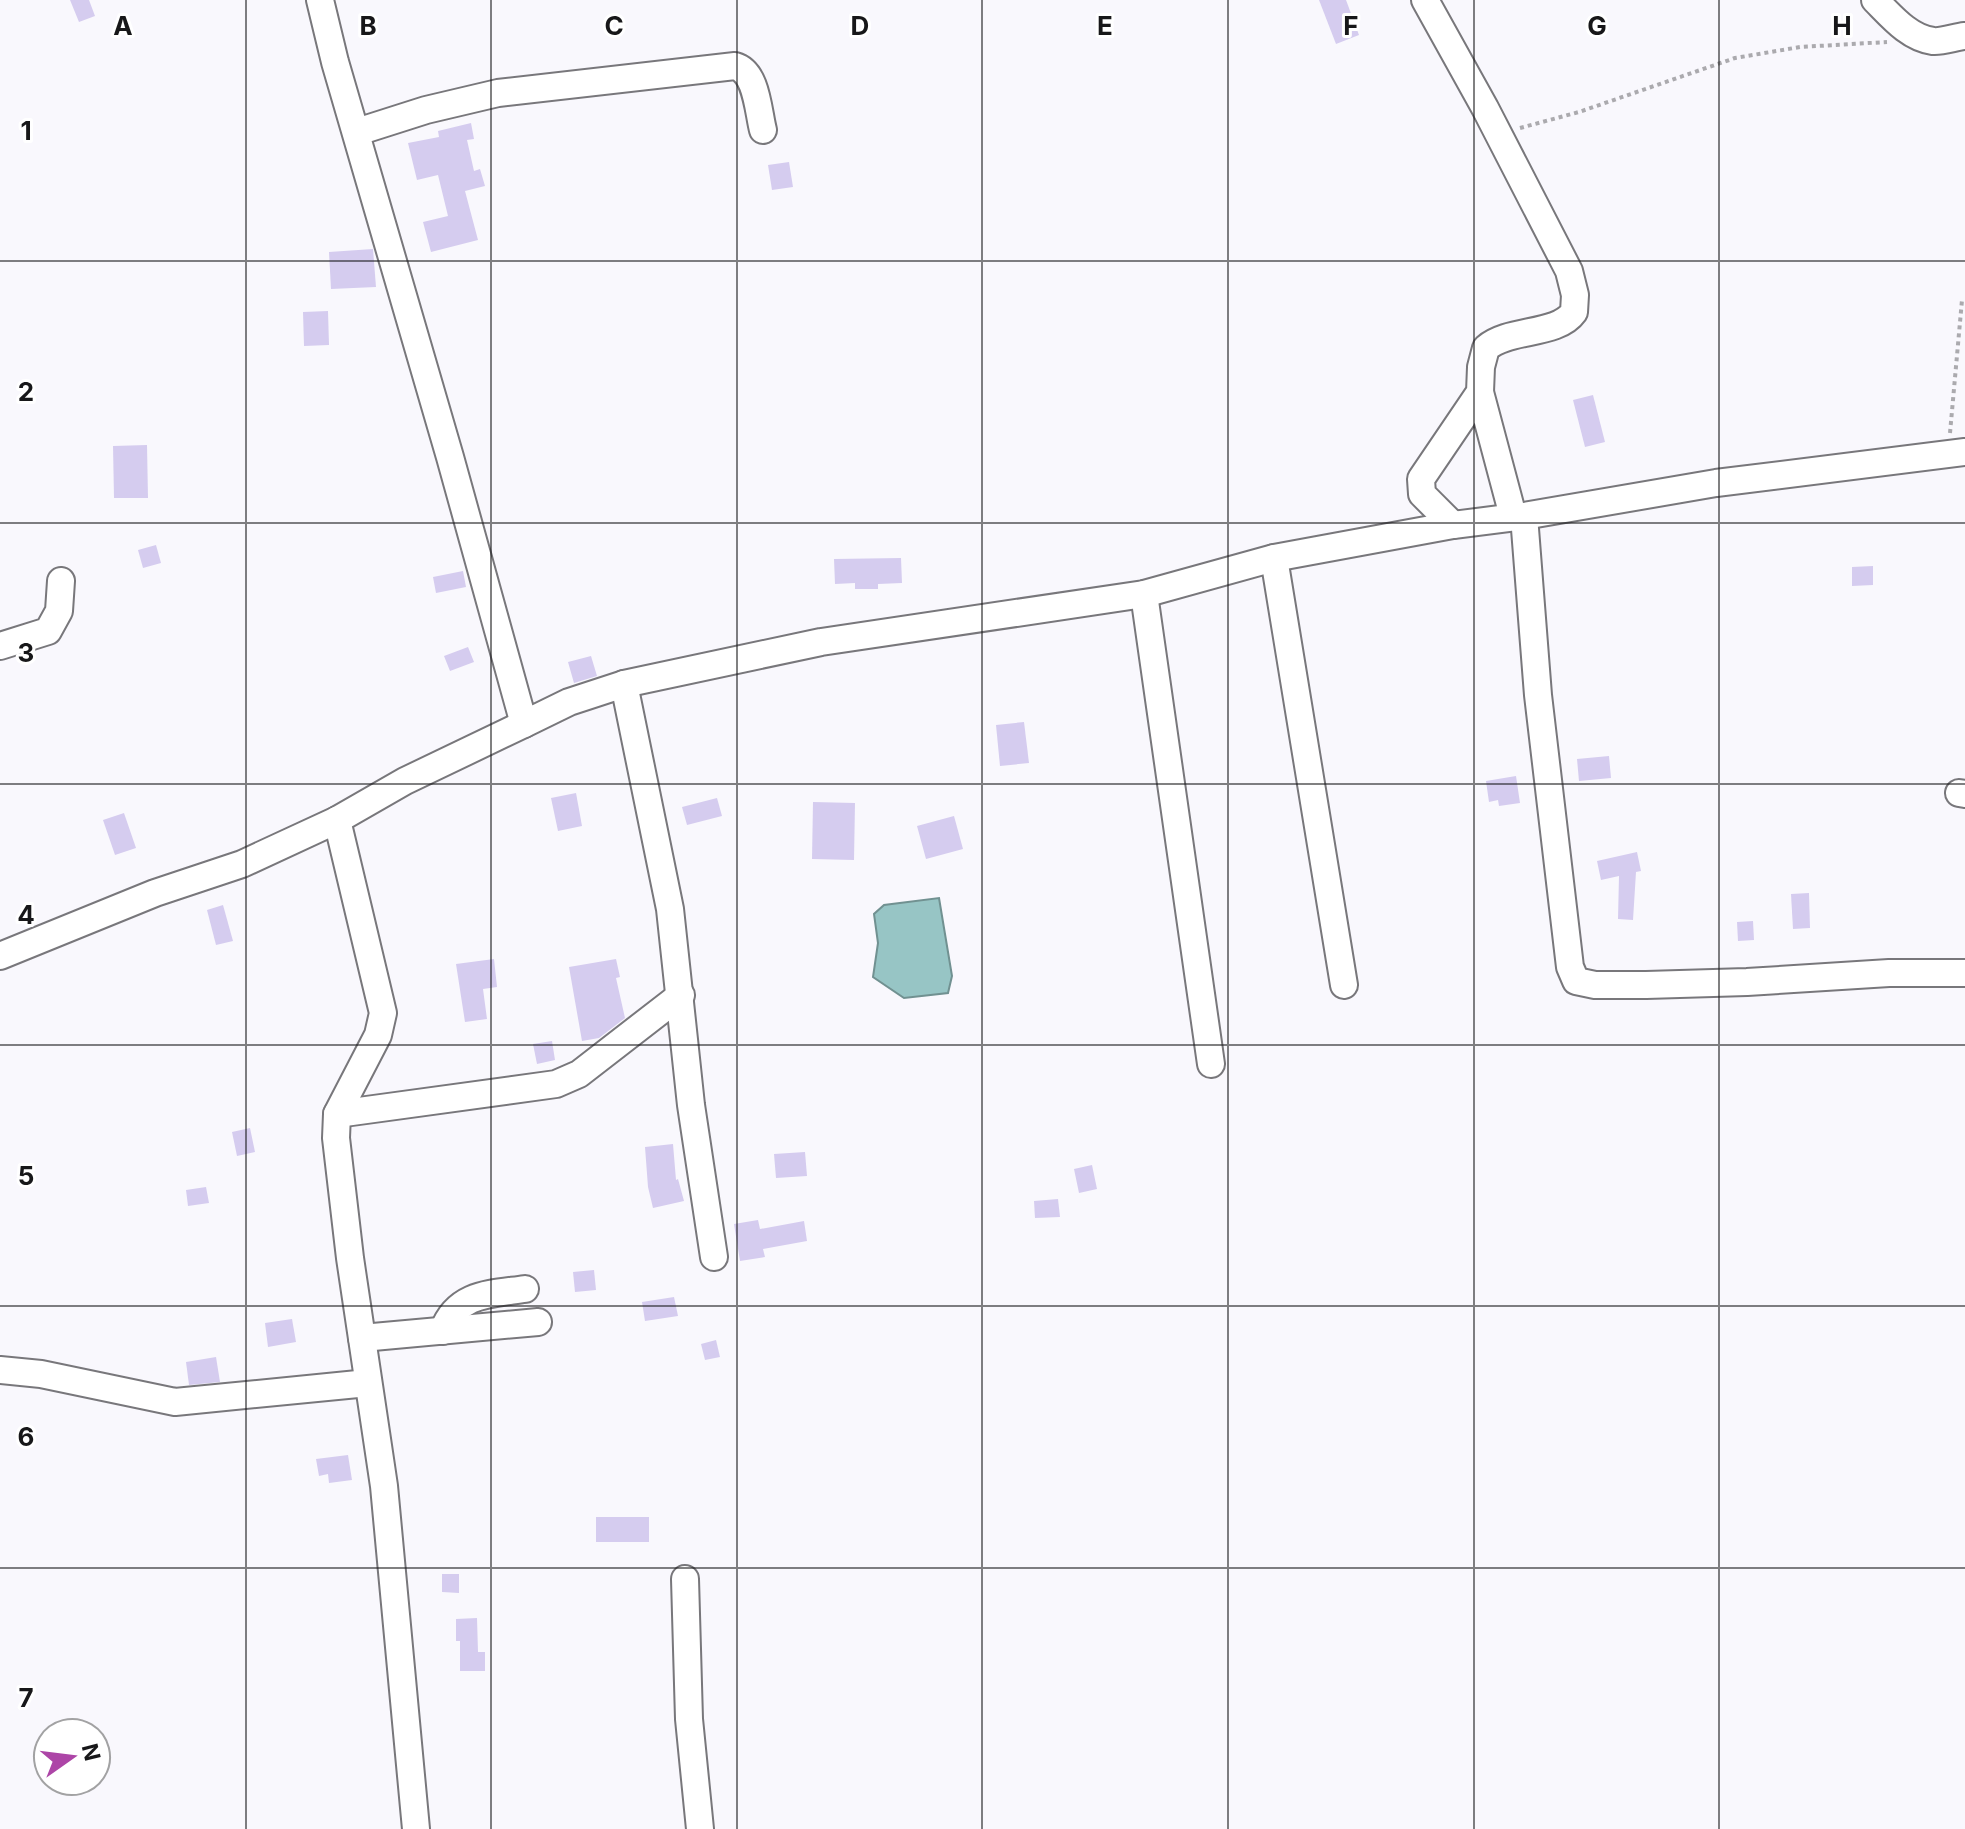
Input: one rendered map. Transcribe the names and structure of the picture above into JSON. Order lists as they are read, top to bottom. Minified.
{"north":"right","grid":{"columns":["A","B","C","D","E","F","G","H"],"rows":["1","2","3","4","5","6","7"]}}
